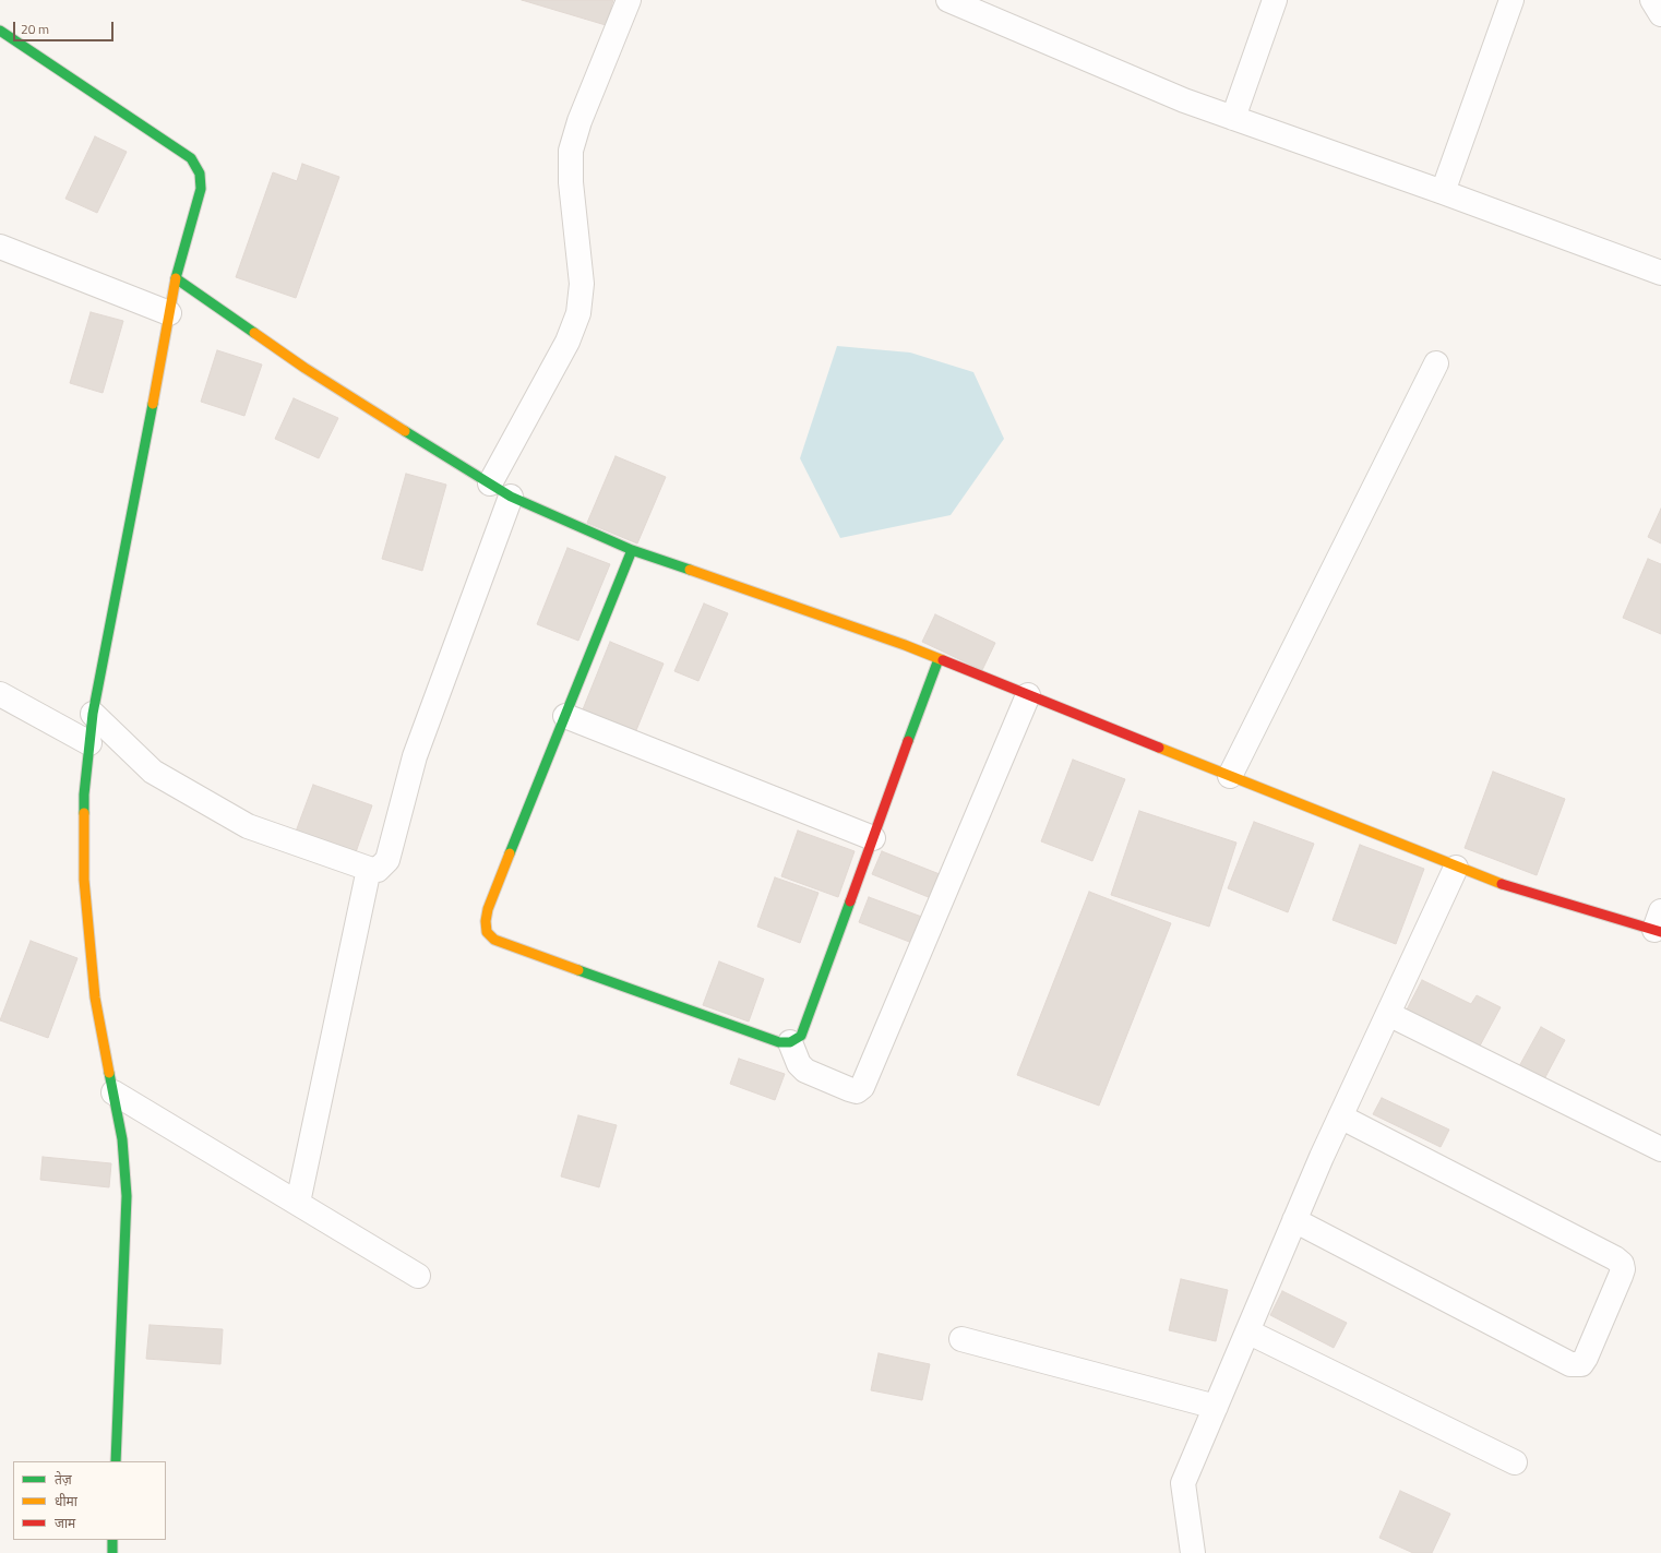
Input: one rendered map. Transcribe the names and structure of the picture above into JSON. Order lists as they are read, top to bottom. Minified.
{"legend":["तेज़","धीमा","जाम"],"scale_bar":"20 m"}
